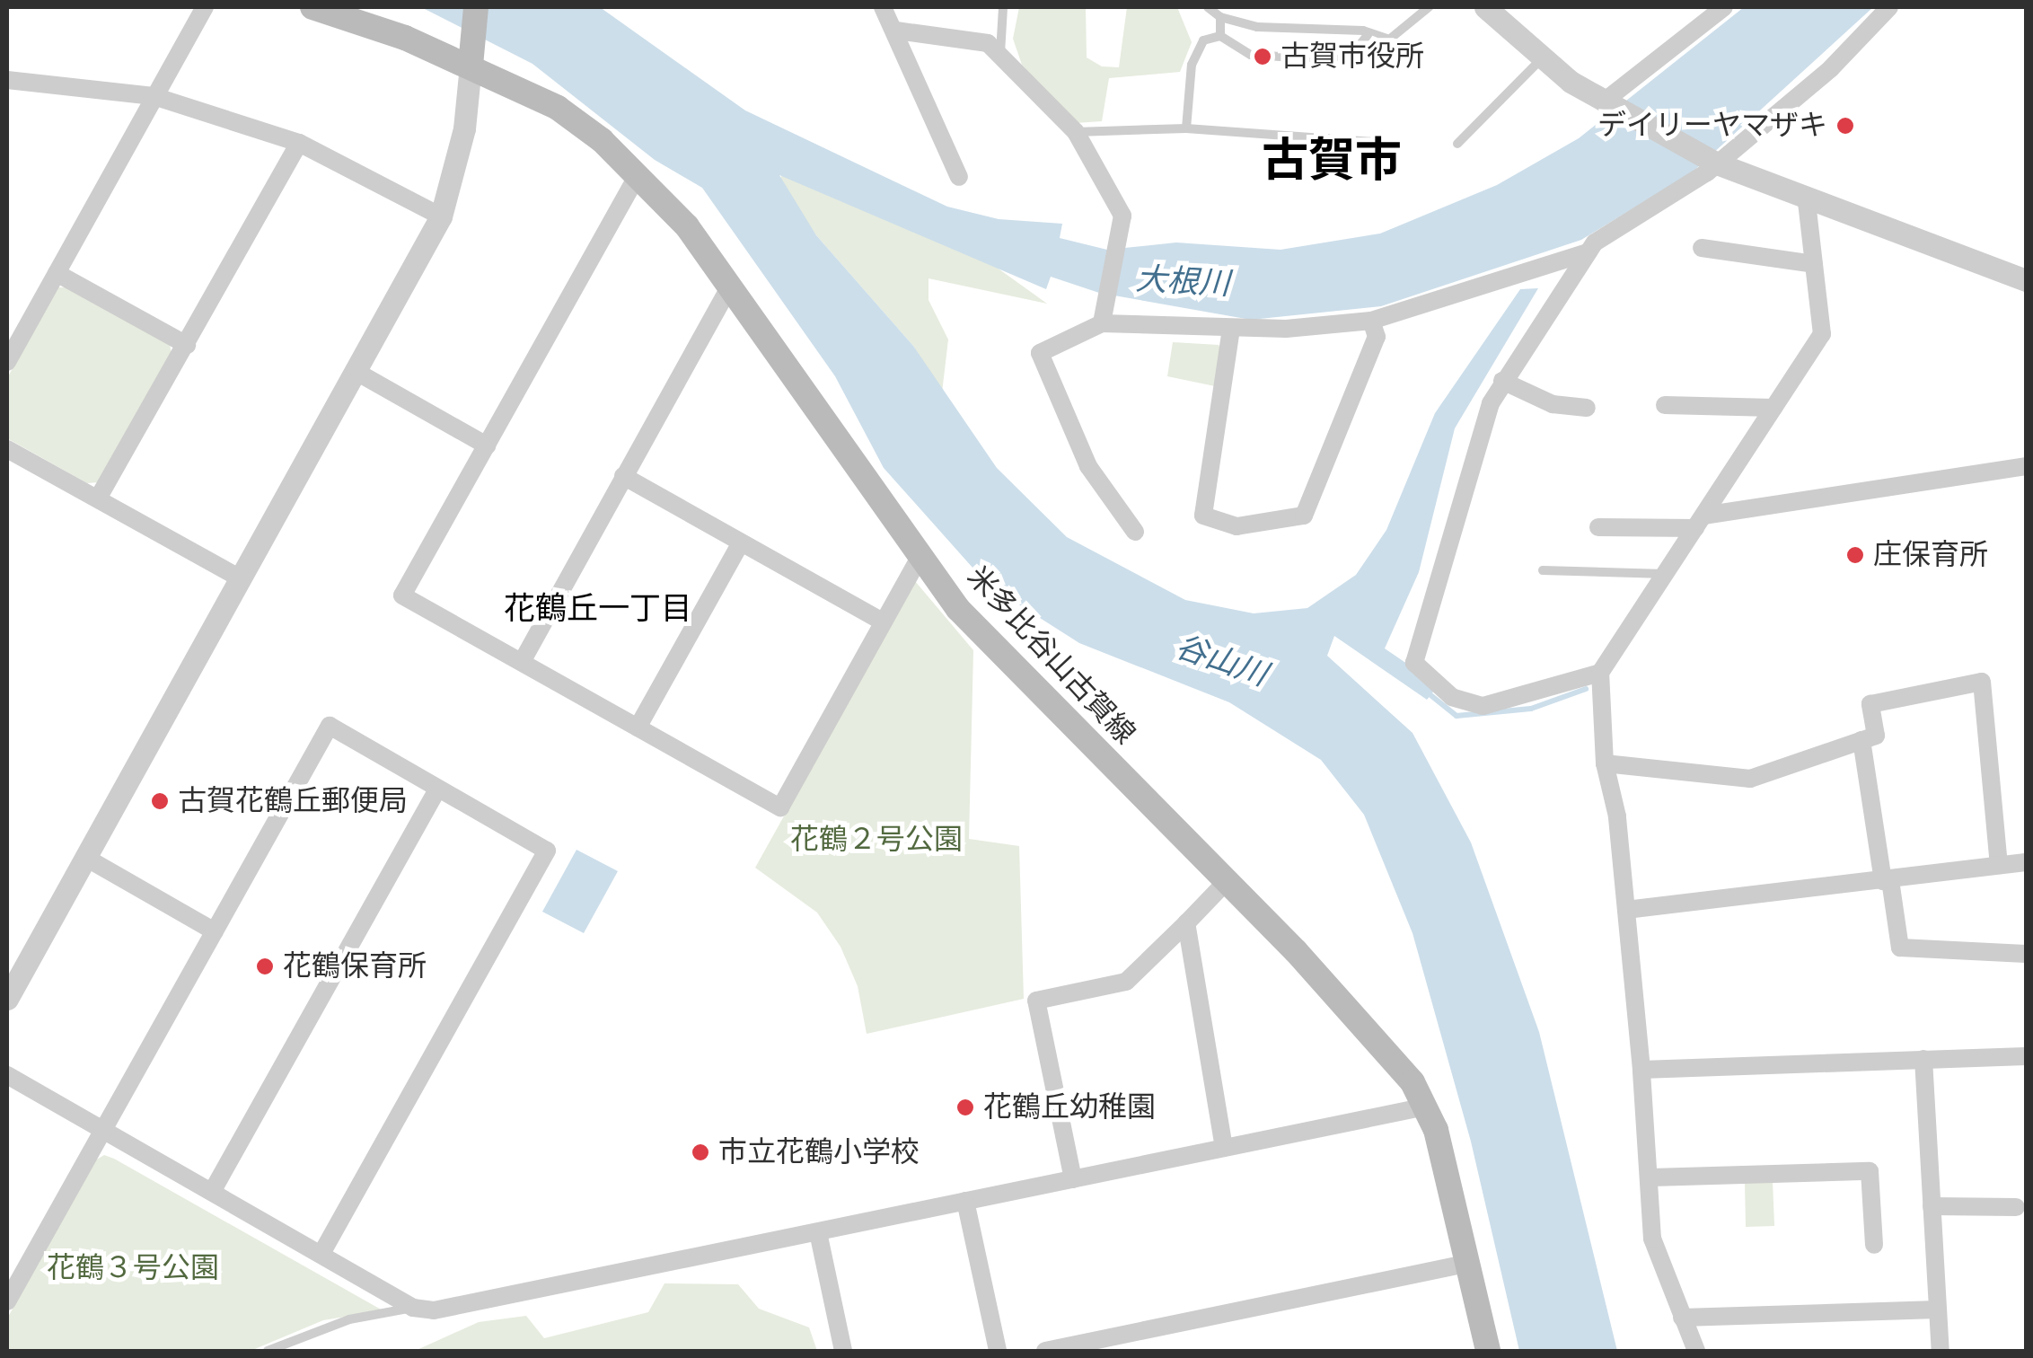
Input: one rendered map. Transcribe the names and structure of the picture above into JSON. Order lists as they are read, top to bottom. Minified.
{"streets":{"main road":["米多比谷山古賀線"]},"districts":["古賀市","花鶴丘一丁目"],"water":["大根川","谷山川"],"parks":["花鶴２号公園","花鶴３号公園"],"places":["古賀市役所","デイリーヤマザキ","庄保育所","古賀花鶴丘郵便局","花鶴保育所","花鶴丘幼稚園","市立花鶴小学校"]}
